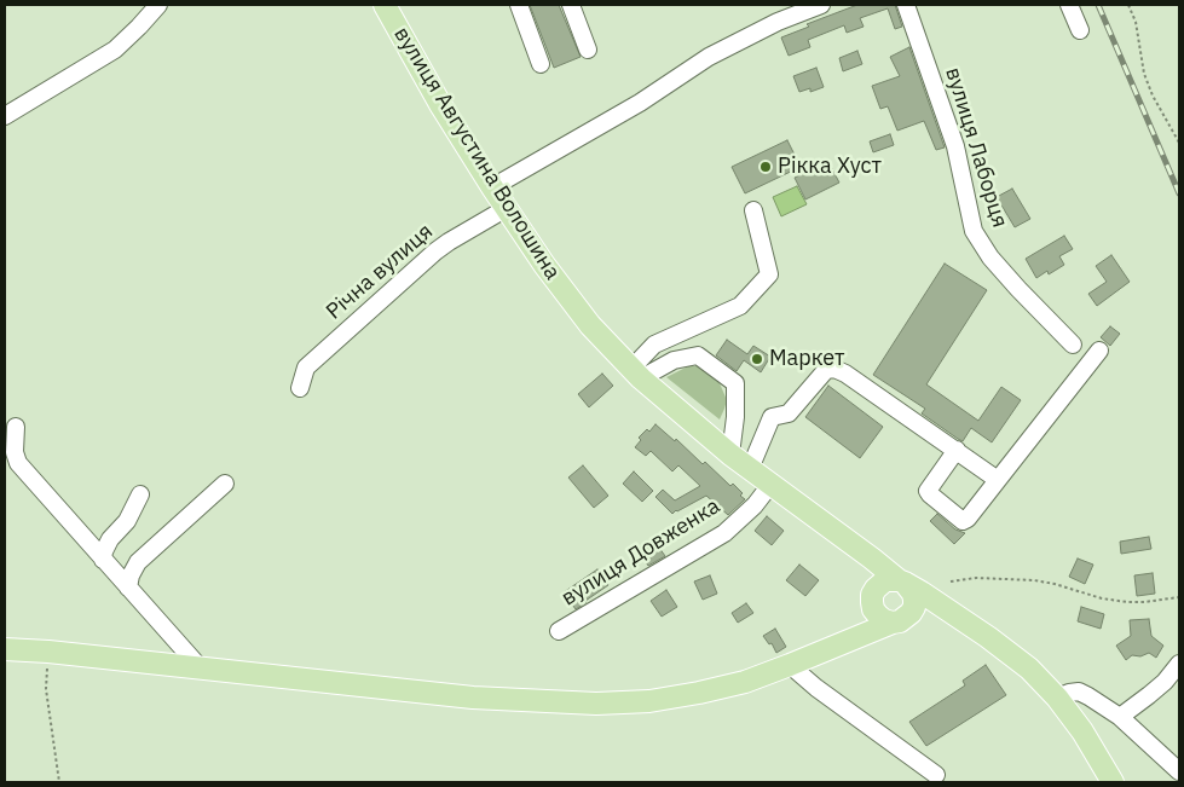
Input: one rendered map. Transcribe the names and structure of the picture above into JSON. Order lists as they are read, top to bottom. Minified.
{"streets":{"main road":["вулиця Августина Волошина"],"street":["вулиця Лаборця","Річна вулиця","вулиця Довженка"]},"crossings":[["вулиця Августина Волошина","Річна вулиця"],["вулиця Августина Волошина","вулиця Довженка"]],"places":["Рікка Хуст","Маркет"]}
